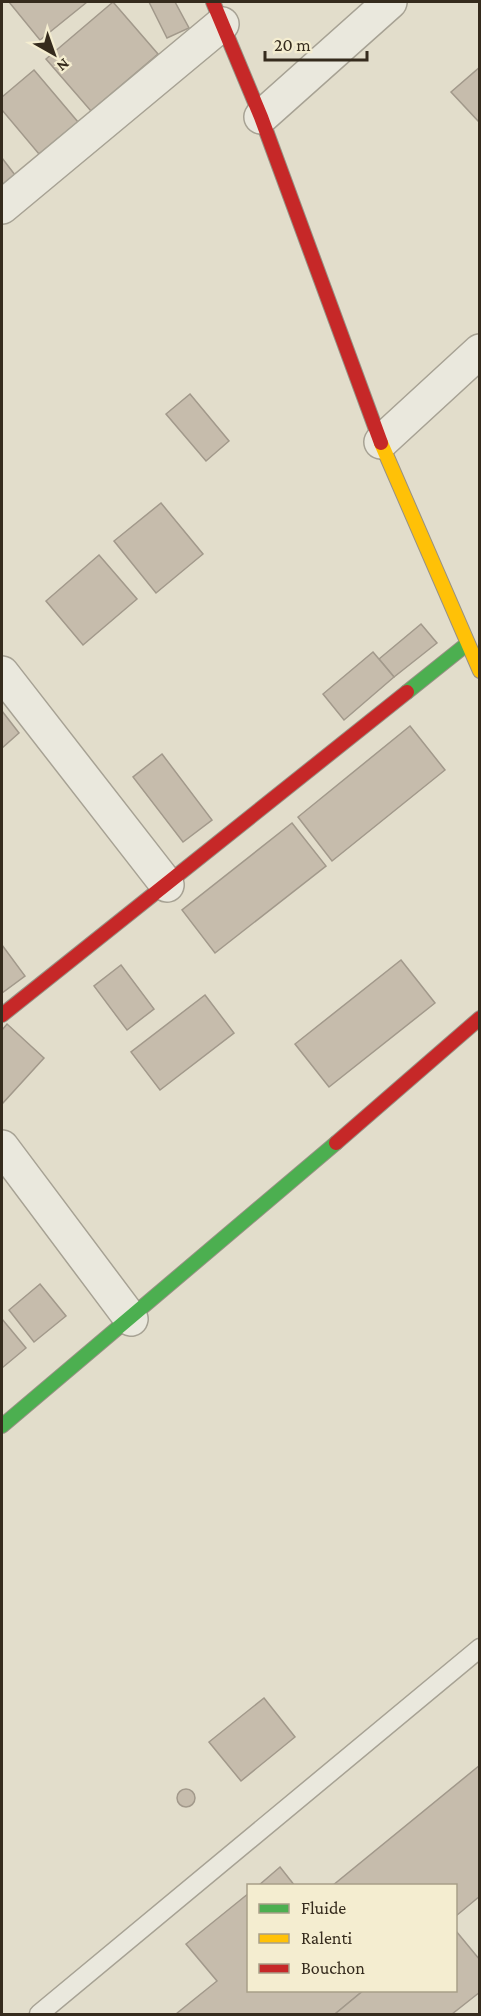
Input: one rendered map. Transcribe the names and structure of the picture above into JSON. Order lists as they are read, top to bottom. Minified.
{"legend":["Fluide","Ralenti","Bouchon"],"scale_bar":"20 m","north":"bottom right"}
